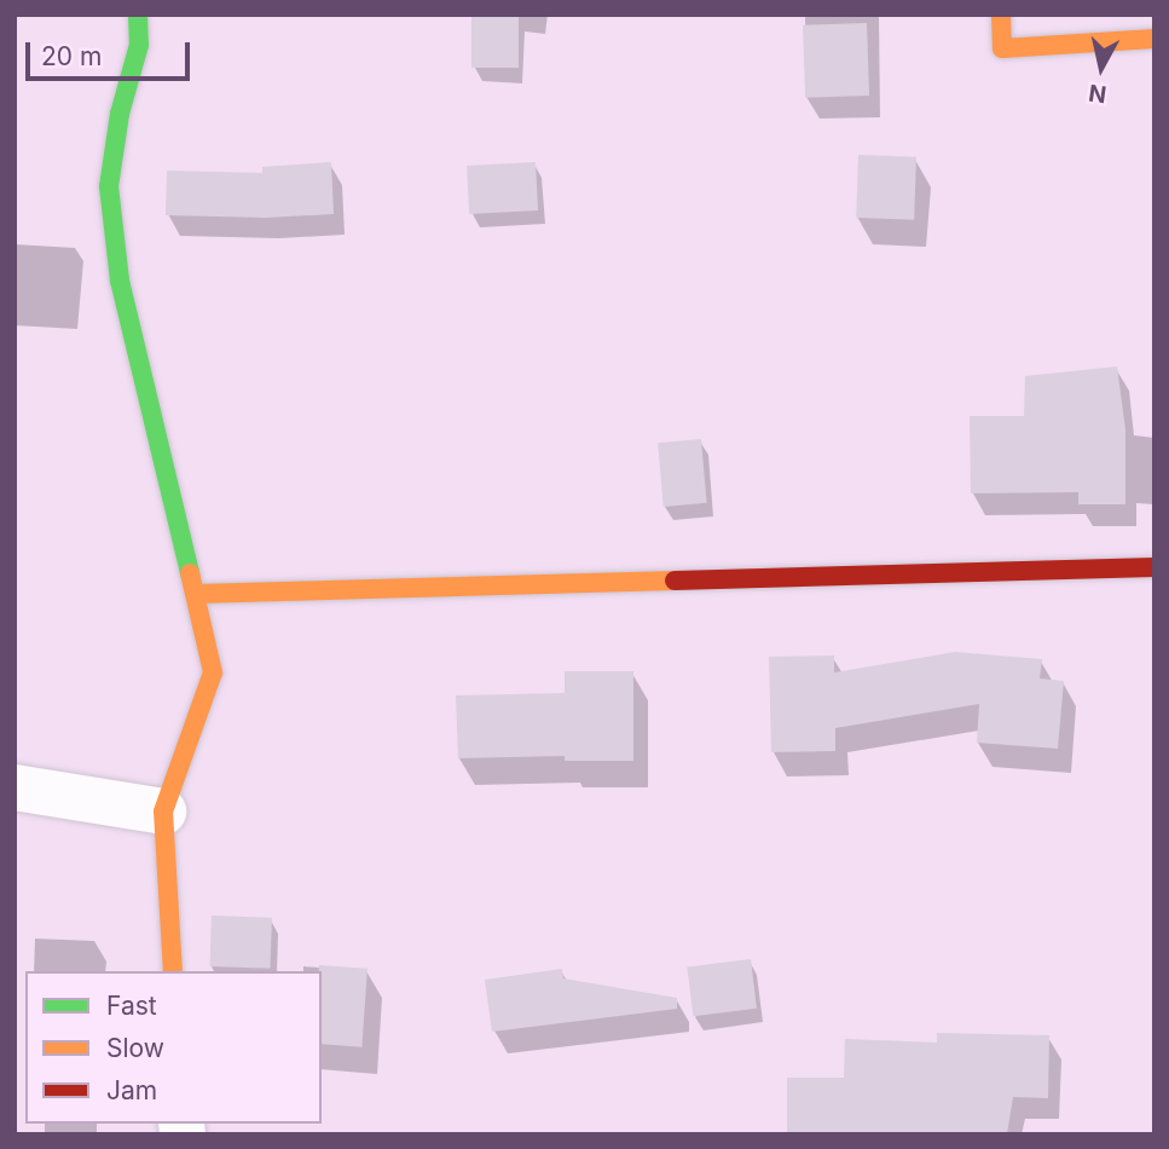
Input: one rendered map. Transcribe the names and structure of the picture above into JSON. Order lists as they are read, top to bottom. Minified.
{"legend":["Fast","Slow","Jam"],"scale_bar":"20 m","north":"bottom"}
